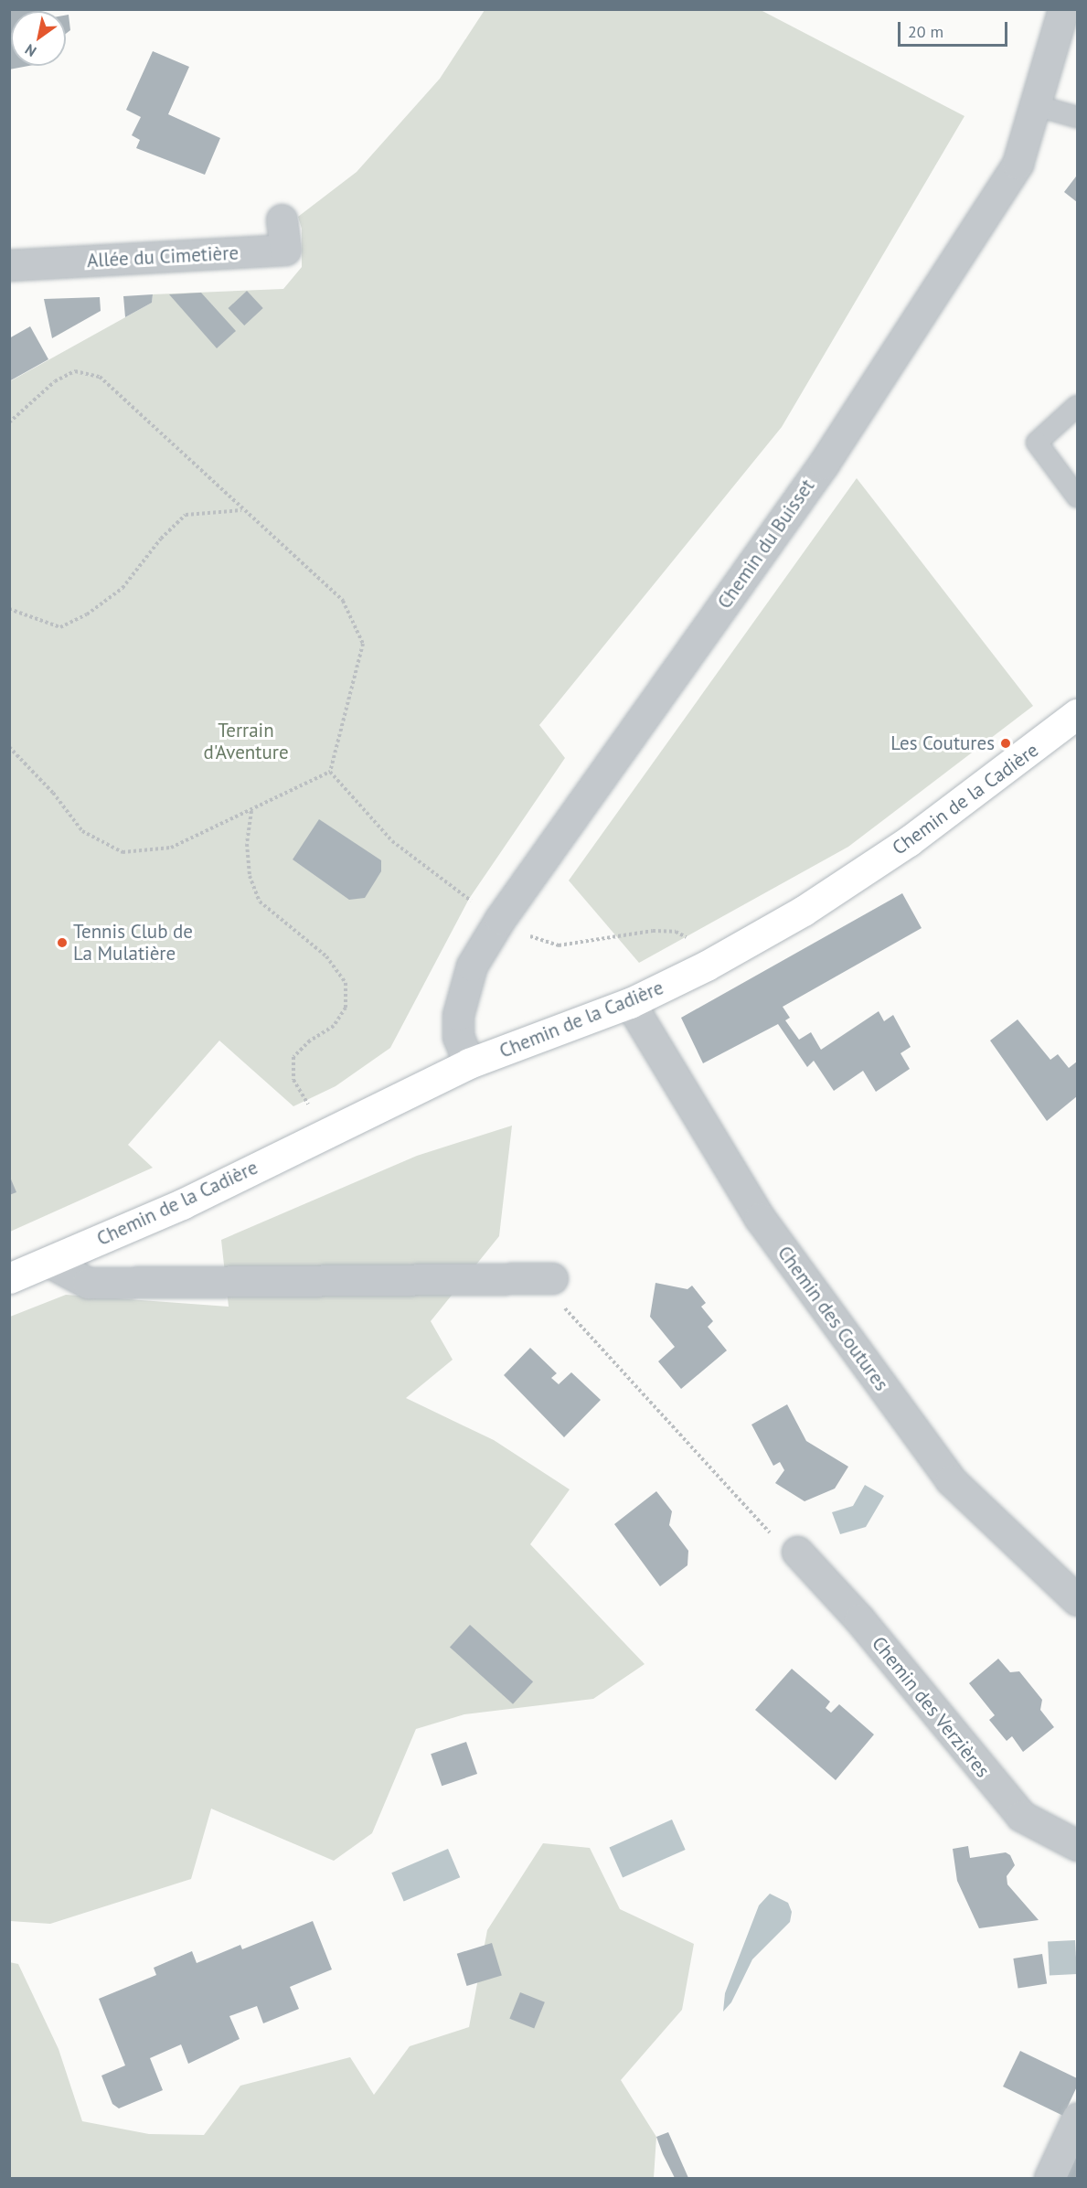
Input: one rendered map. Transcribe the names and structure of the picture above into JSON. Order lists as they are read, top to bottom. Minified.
{"streets":{"street":["Allée du Cimetière","Chemin du Buisset","Chemin de la Cadière","Chemin des Coutures","Chemin des Verzières"]},"crossings":[["Chemin du Buisset","Chemin de la Cadière"],["Chemin de la Cadière","Chemin des Coutures"]],"parks":["Terrain d'Aventure"],"places":["Les Coutures","Tennis Club de La Mulatière"],"scale_bar":"20 m","north":"bottom left"}
